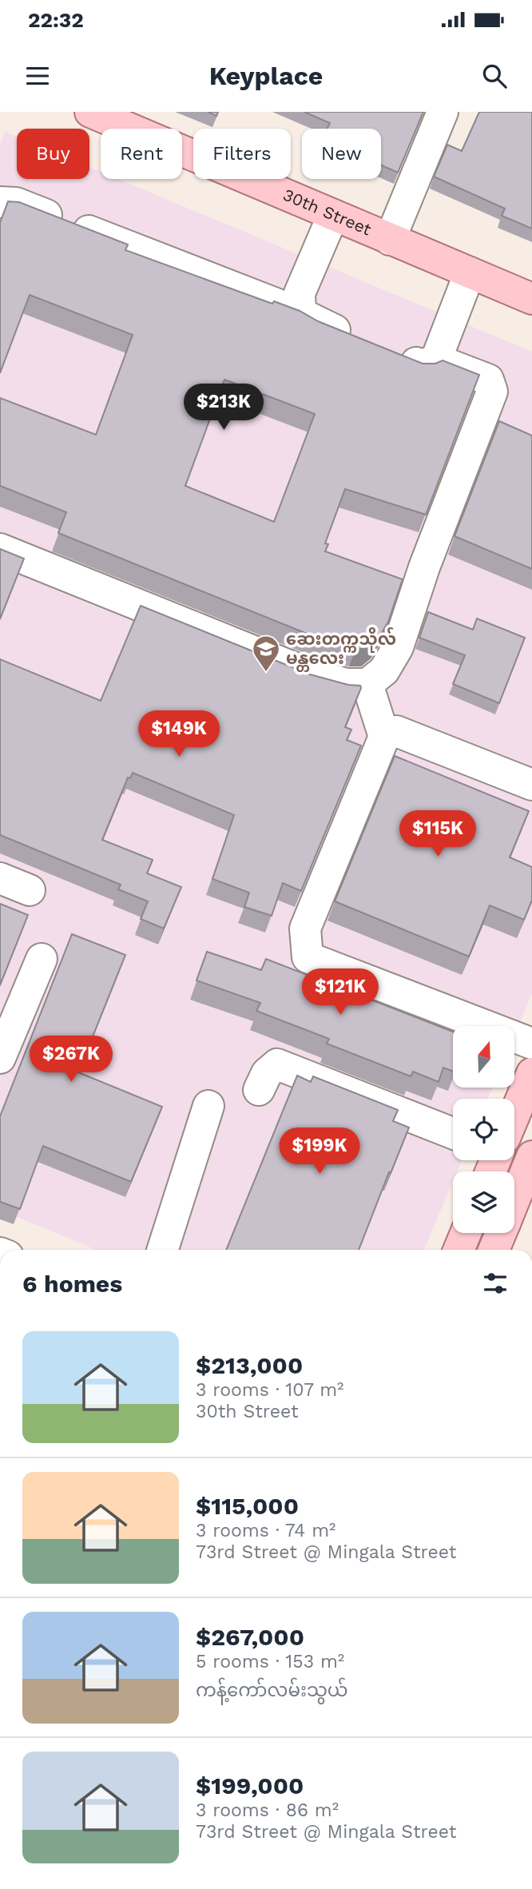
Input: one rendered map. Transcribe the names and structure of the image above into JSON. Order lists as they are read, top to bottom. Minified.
{"streets":{"main road":["30th Street"]},"places":{"school or university":["ဆေးတက္ကသိုလ် မန္တလေး"]},"north":"top","page":{"status":"22:32","header":"Keyplace","chip":["Buy","Rent","Filters","New"],"price":["$213K","$149K","$115K","$121K","$267K","$199K"],"heading":"6 homes","list":[{"name":"$213,000","note":"3 rooms · 107 m² · 30th Street"},{"name":"$115,000","note":"3 rooms · 74 m² · 73rd Street @ Mingala Street"},{"name":"$267,000","note":"5 rooms · 153 m² · ကန့်ကော်လမ်းသွယ်"},{"name":"$199,000","note":"3 rooms · 86 m² · 73rd Street @ Mingala Street"}]}}
